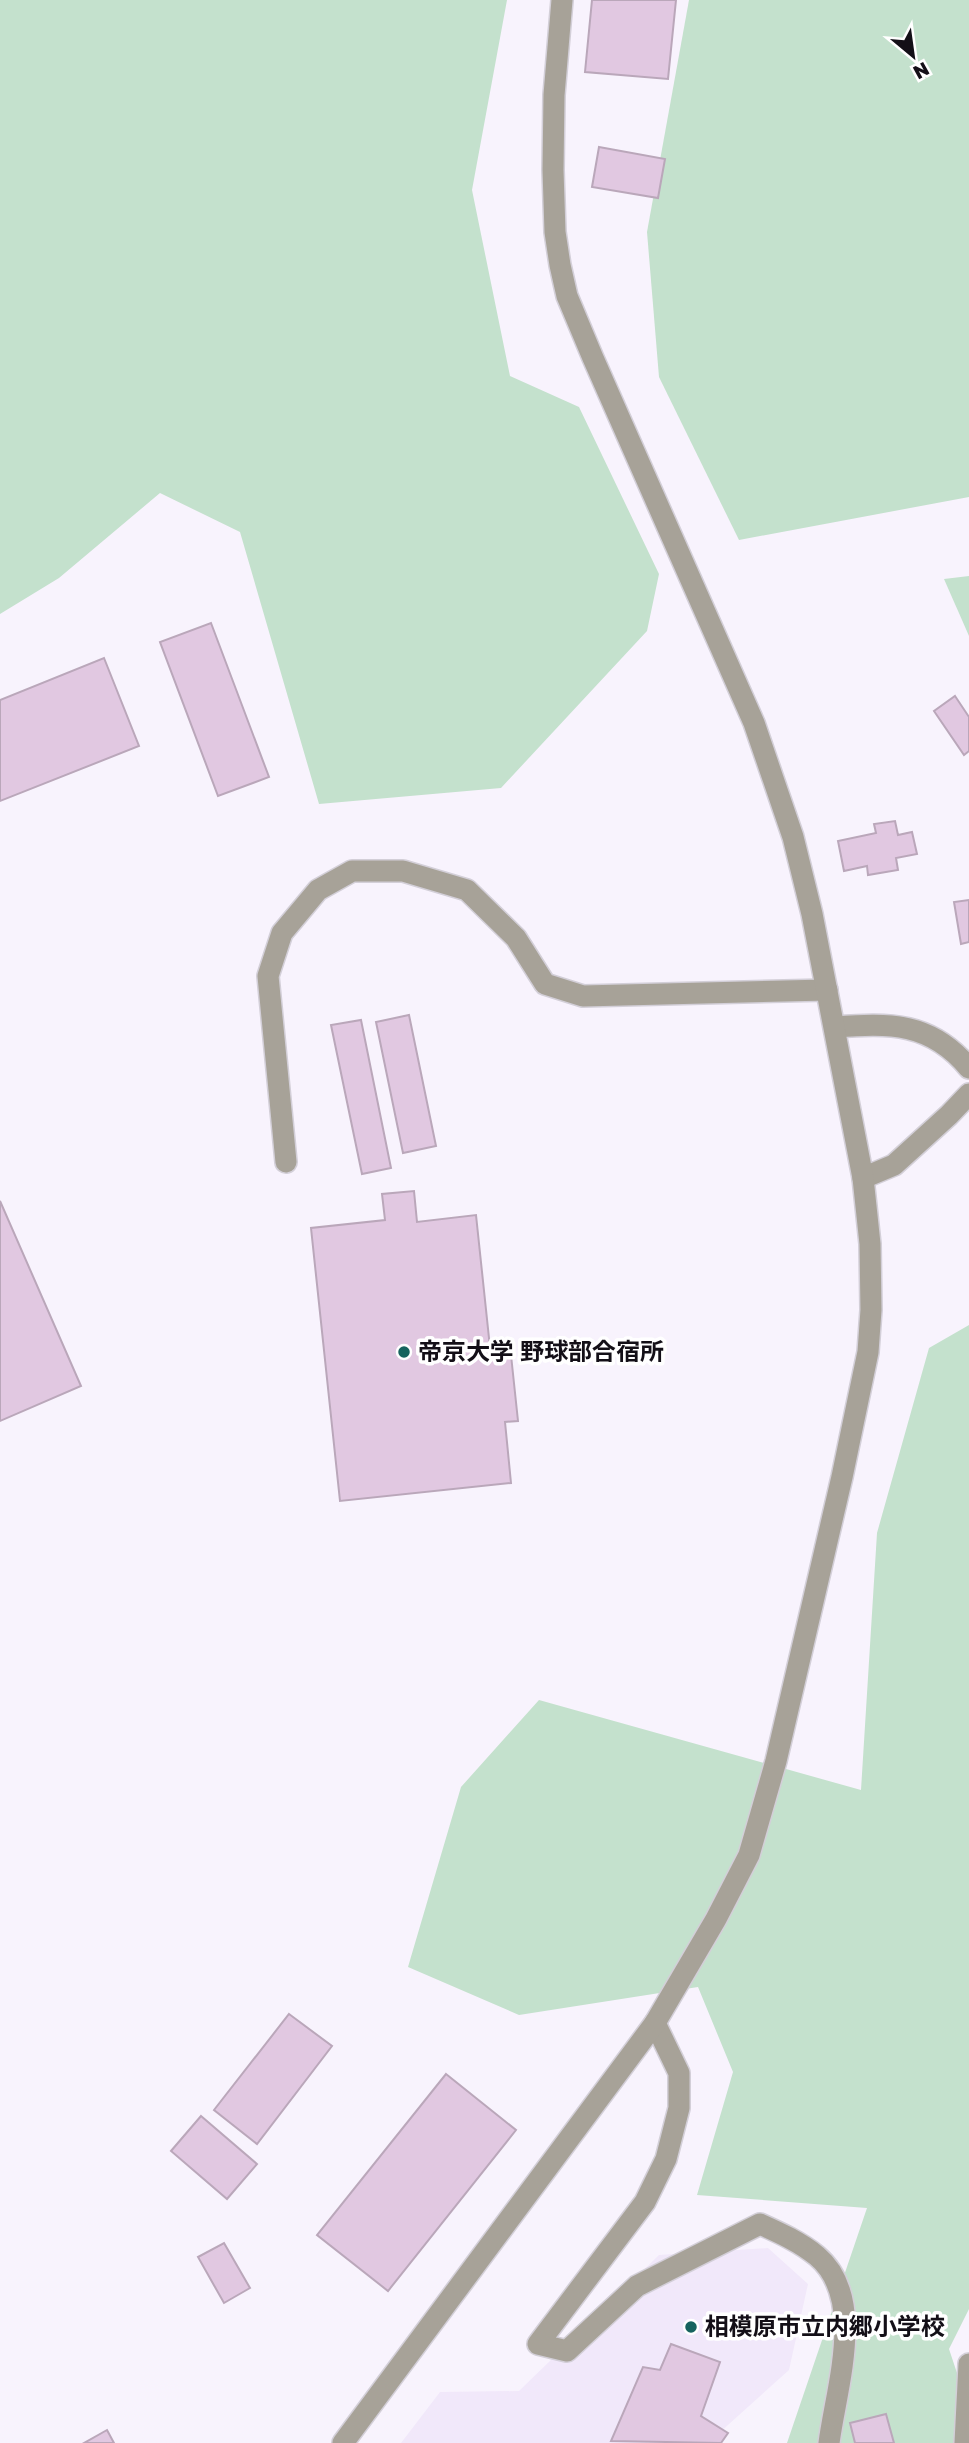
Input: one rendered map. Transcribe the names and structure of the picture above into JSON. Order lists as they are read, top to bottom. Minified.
{"places":["帝京大学 野球部合宿所","相模原市立内郷小学校"],"north":"bottom right"}
